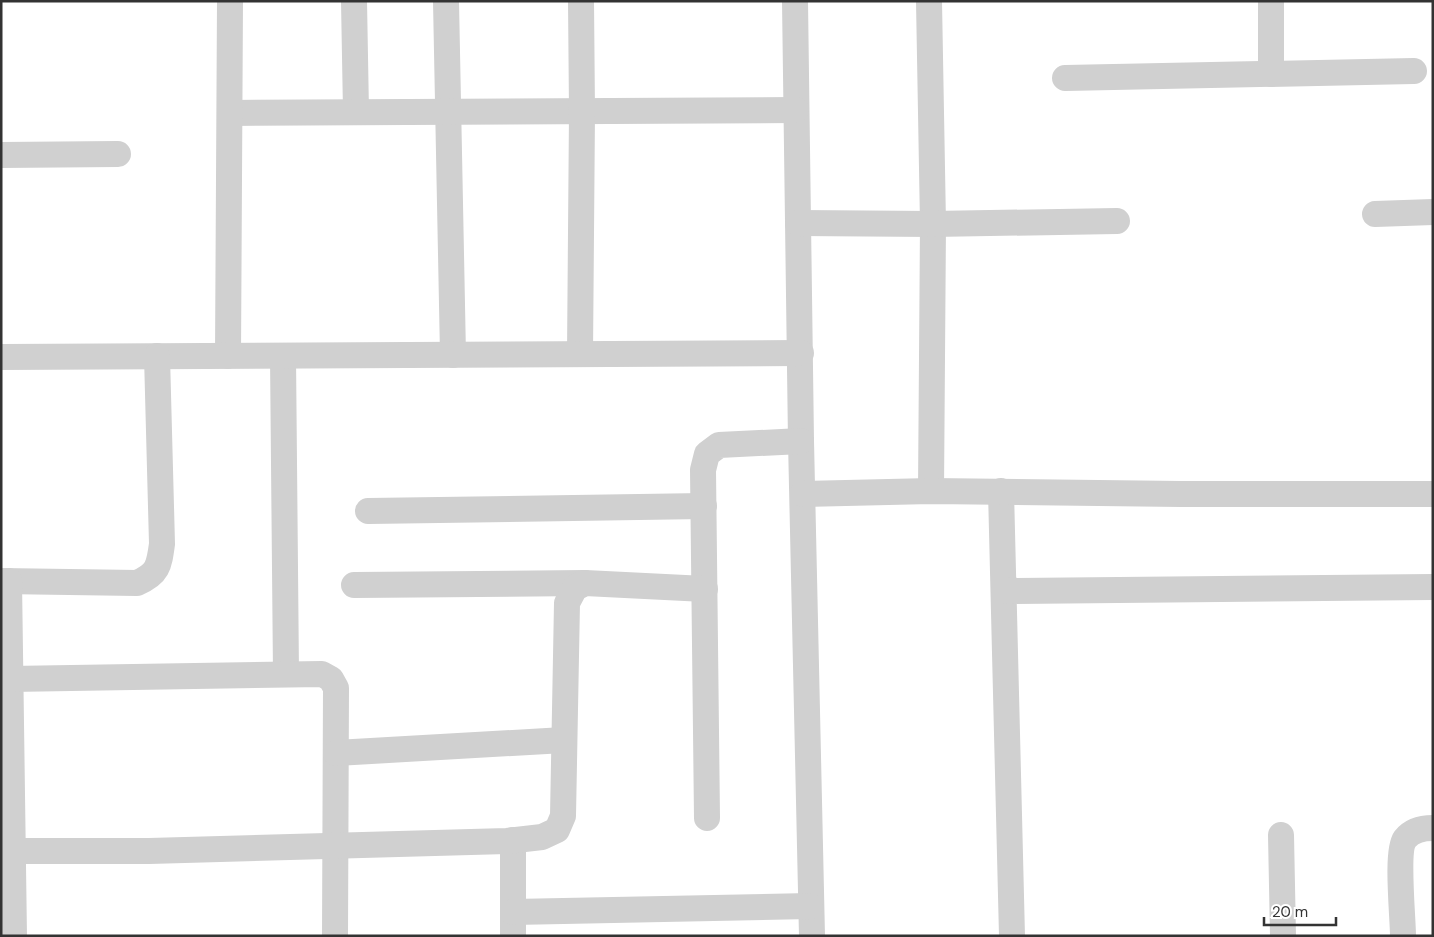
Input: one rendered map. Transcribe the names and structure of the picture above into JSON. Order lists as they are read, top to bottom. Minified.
{"scale_bar":"20 m"}
